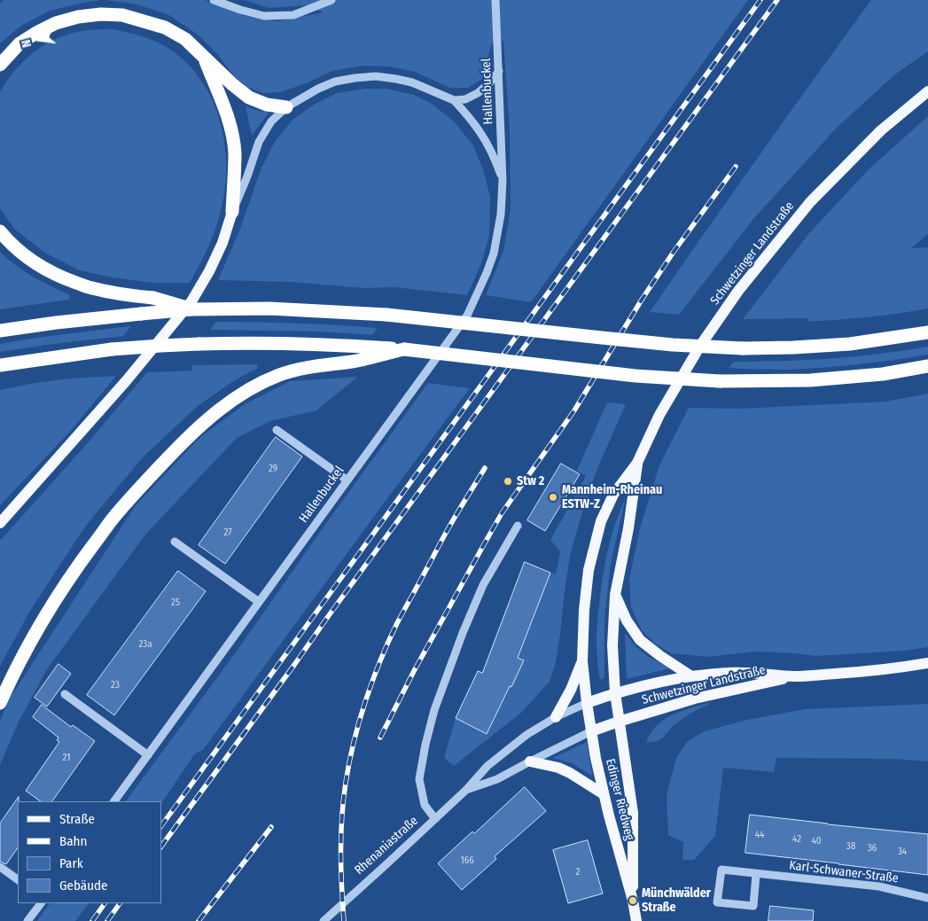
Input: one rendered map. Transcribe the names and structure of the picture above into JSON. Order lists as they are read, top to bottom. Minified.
{"streets":{"main road":["Schwetzinger Landstraße","Edinger Riedweg","Rhenaniastraße"],"street":["Hallenbuckel","Karl-Schwaner-Straße"]},"crossings":[["Schwetzinger Landstraße","Edinger Riedweg"],["Schwetzinger Landstraße","Rhenaniastraße"],["Edinger Riedweg","Rhenaniastraße"]],"places":["Stw 2","Mannheim-Rheinau ESTW-Z","Münchwälder Straße"],"house_numbers":["29","27","25","23a","23","21","44","42","40","38","36","34","166","2"],"legend":["Straße","Bahn","Park","Gebäude"],"north":"left"}
